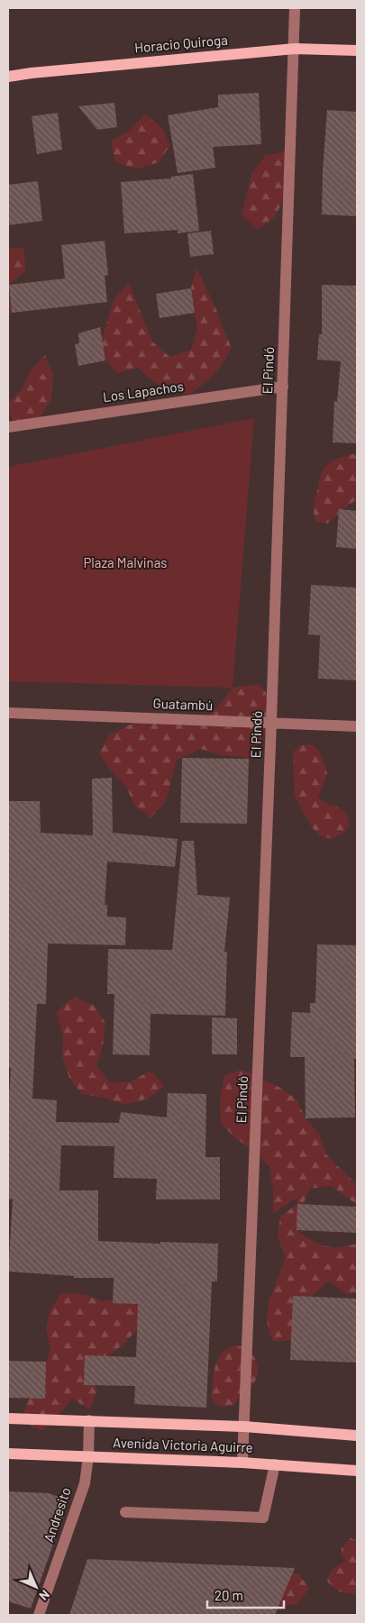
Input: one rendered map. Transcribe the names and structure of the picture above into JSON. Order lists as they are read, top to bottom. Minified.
{"streets":{"main road":["Horacio Quiroga","Avenida Victoria Aguirre"],"street":["El Pindó","Los Lapachos","Guatambú","Andresito"]},"crossings":[["Horacio Quiroga","El Pindó"],["El Pindó","Los Lapachos"],["El Pindó","Guatambú"],["El Pindó","Avenida Victoria Aguirre"],["Avenida Victoria Aguirre","Andresito"]],"parks":["Plaza Malvinas"],"scale_bar":"20 m","north":"bottom right"}
